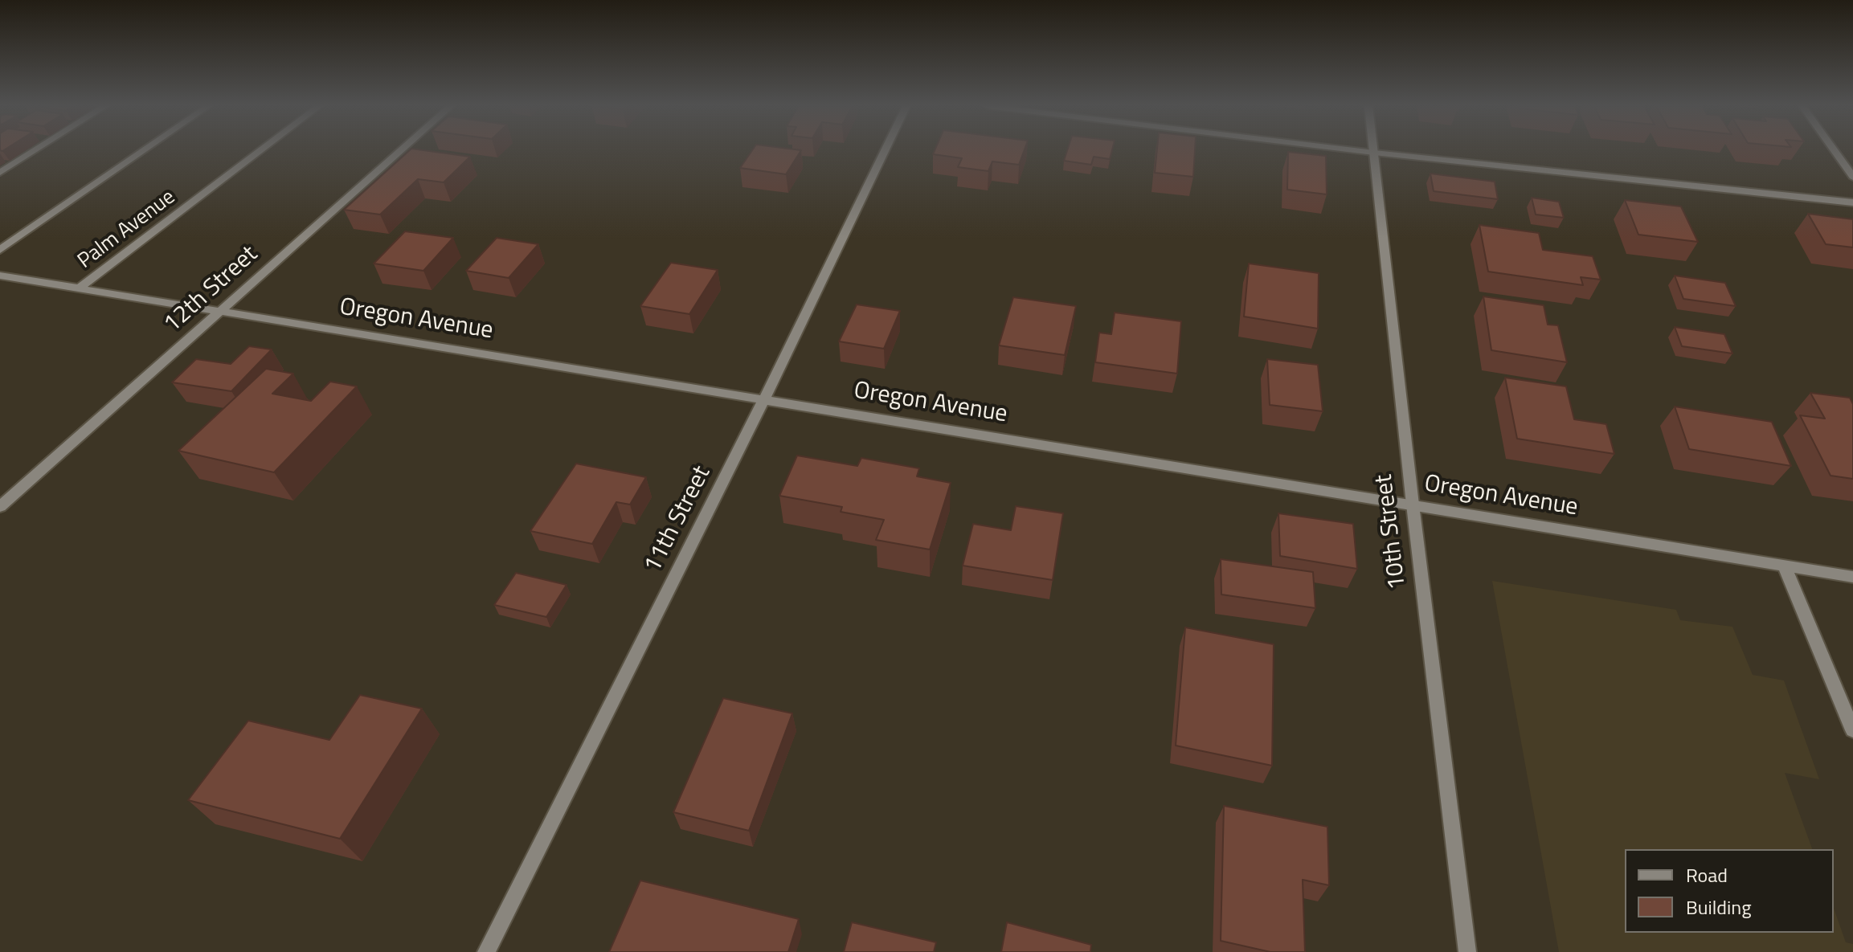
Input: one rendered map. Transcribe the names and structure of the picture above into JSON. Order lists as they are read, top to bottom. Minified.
{"streets":{"street":["Palm Avenue","12th Street","Oregon Avenue","11th Street","10th Street"]},"crossings":[["Palm Avenue","Oregon Avenue"],["12th Street","Oregon Avenue"],["Oregon Avenue","11th Street"],["Oregon Avenue","10th Street"]],"legend":["Road","Building"]}
